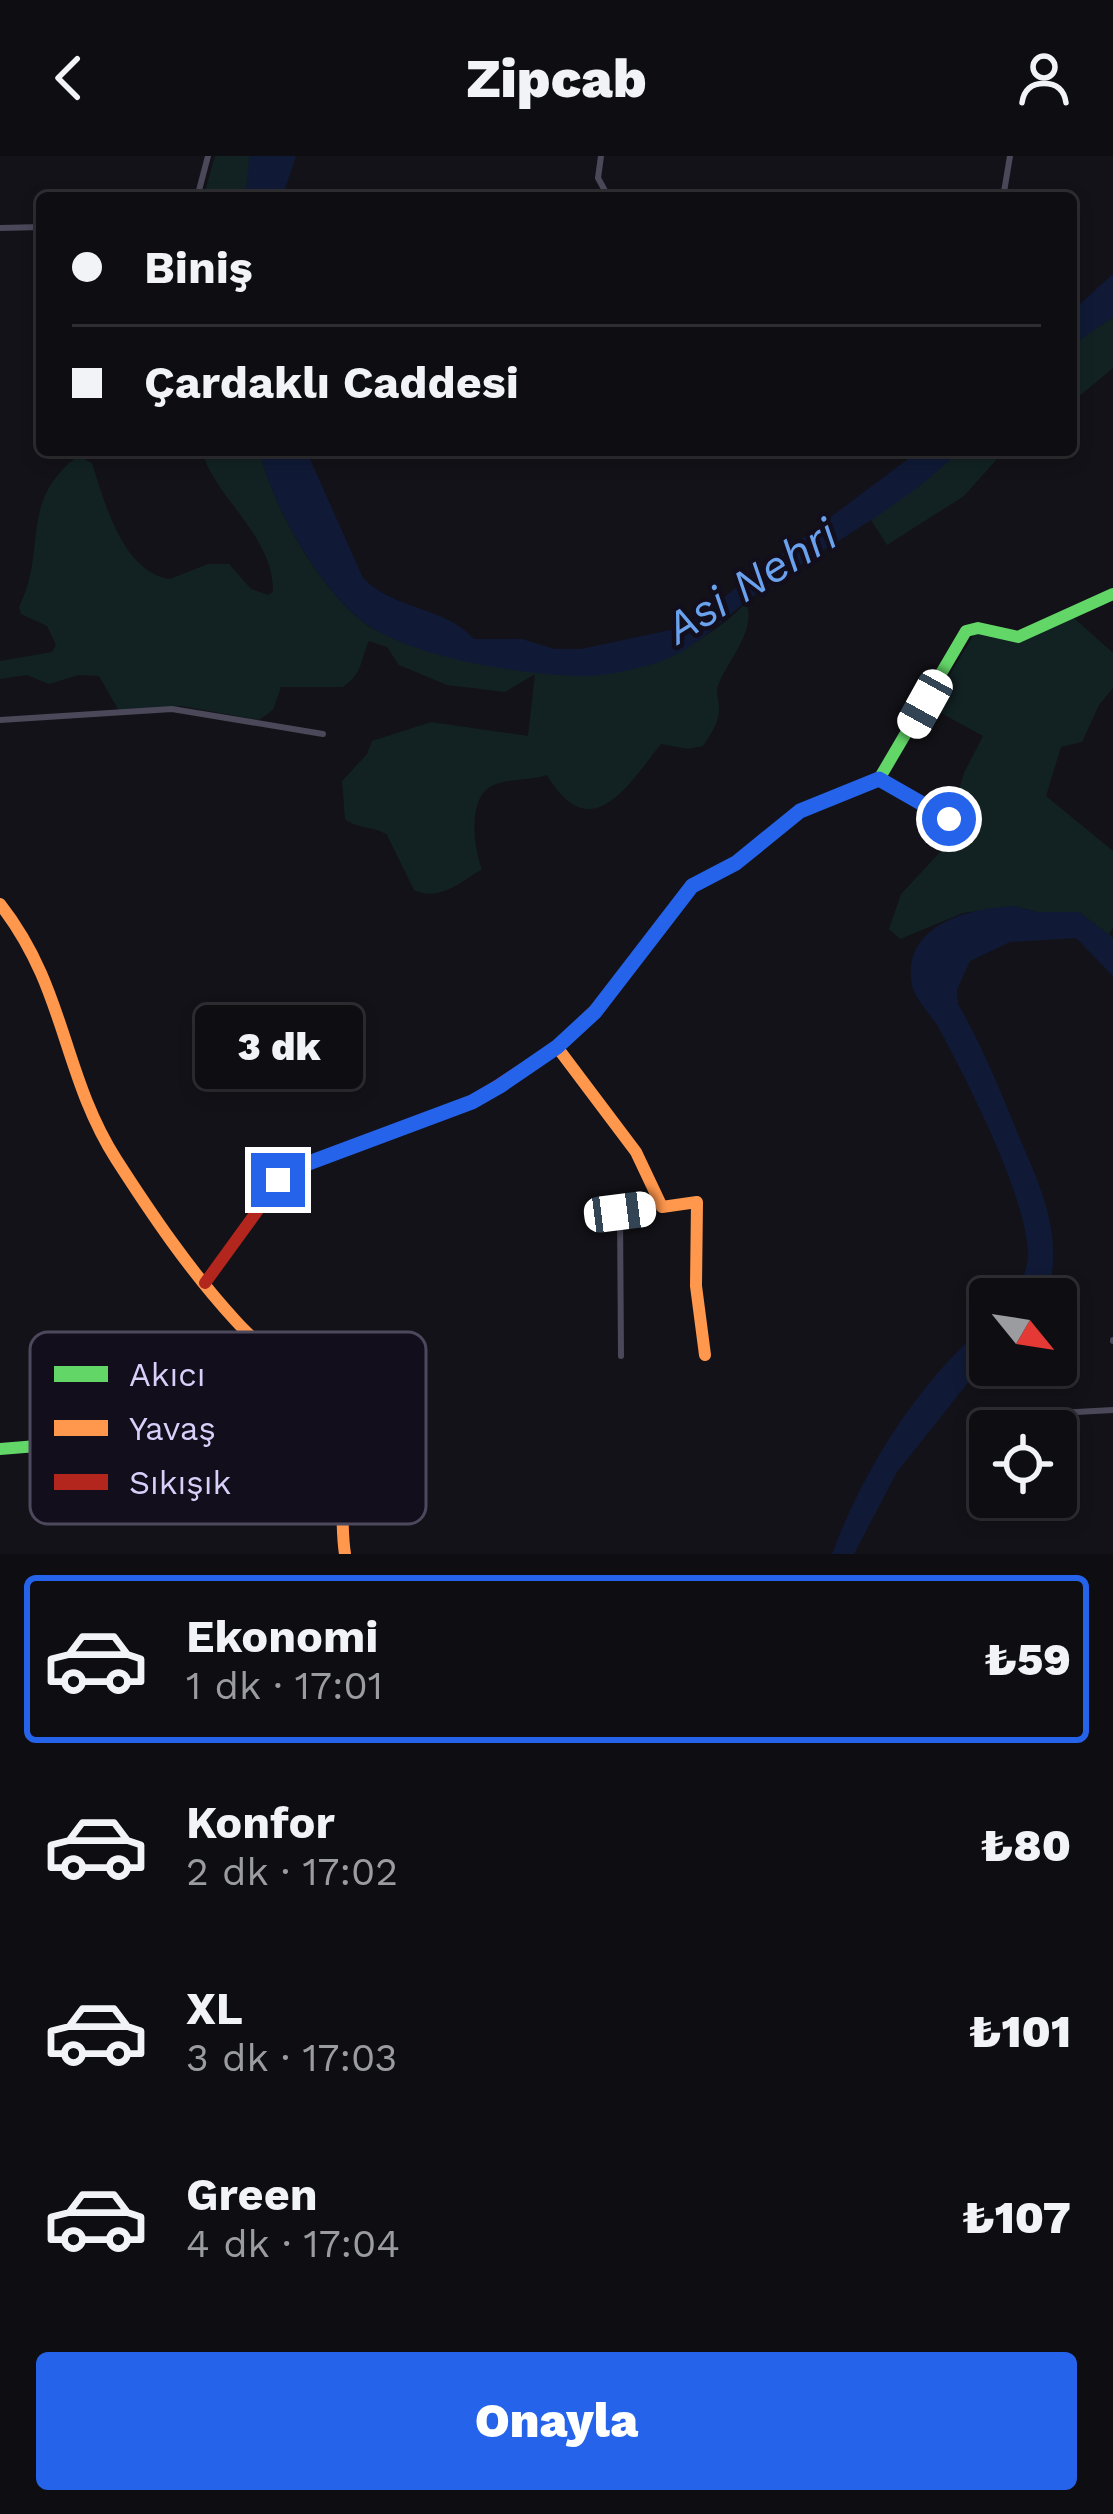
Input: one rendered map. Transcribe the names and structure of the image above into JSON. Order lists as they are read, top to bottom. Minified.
{"water":["Asi Nehri"],"legend":["Akıcı","Yavaş","Sıkışık"],"north":"bottom right","page":{"header":"Zipcab","banner":["Biniş","Çardaklı Caddesi"],"bubble":"3 dk","list":[{"name":"Ekonomi","note":"1 dk · 17:01","value":"₺59"},{"name":"Konfor","note":"2 dk · 17:02","value":"₺80"},{"name":"XL","note":"3 dk · 17:03","value":"₺101"},{"name":"Green","note":"4 dk · 17:04","value":"₺107"}],"buttons":"Onayla"}}
